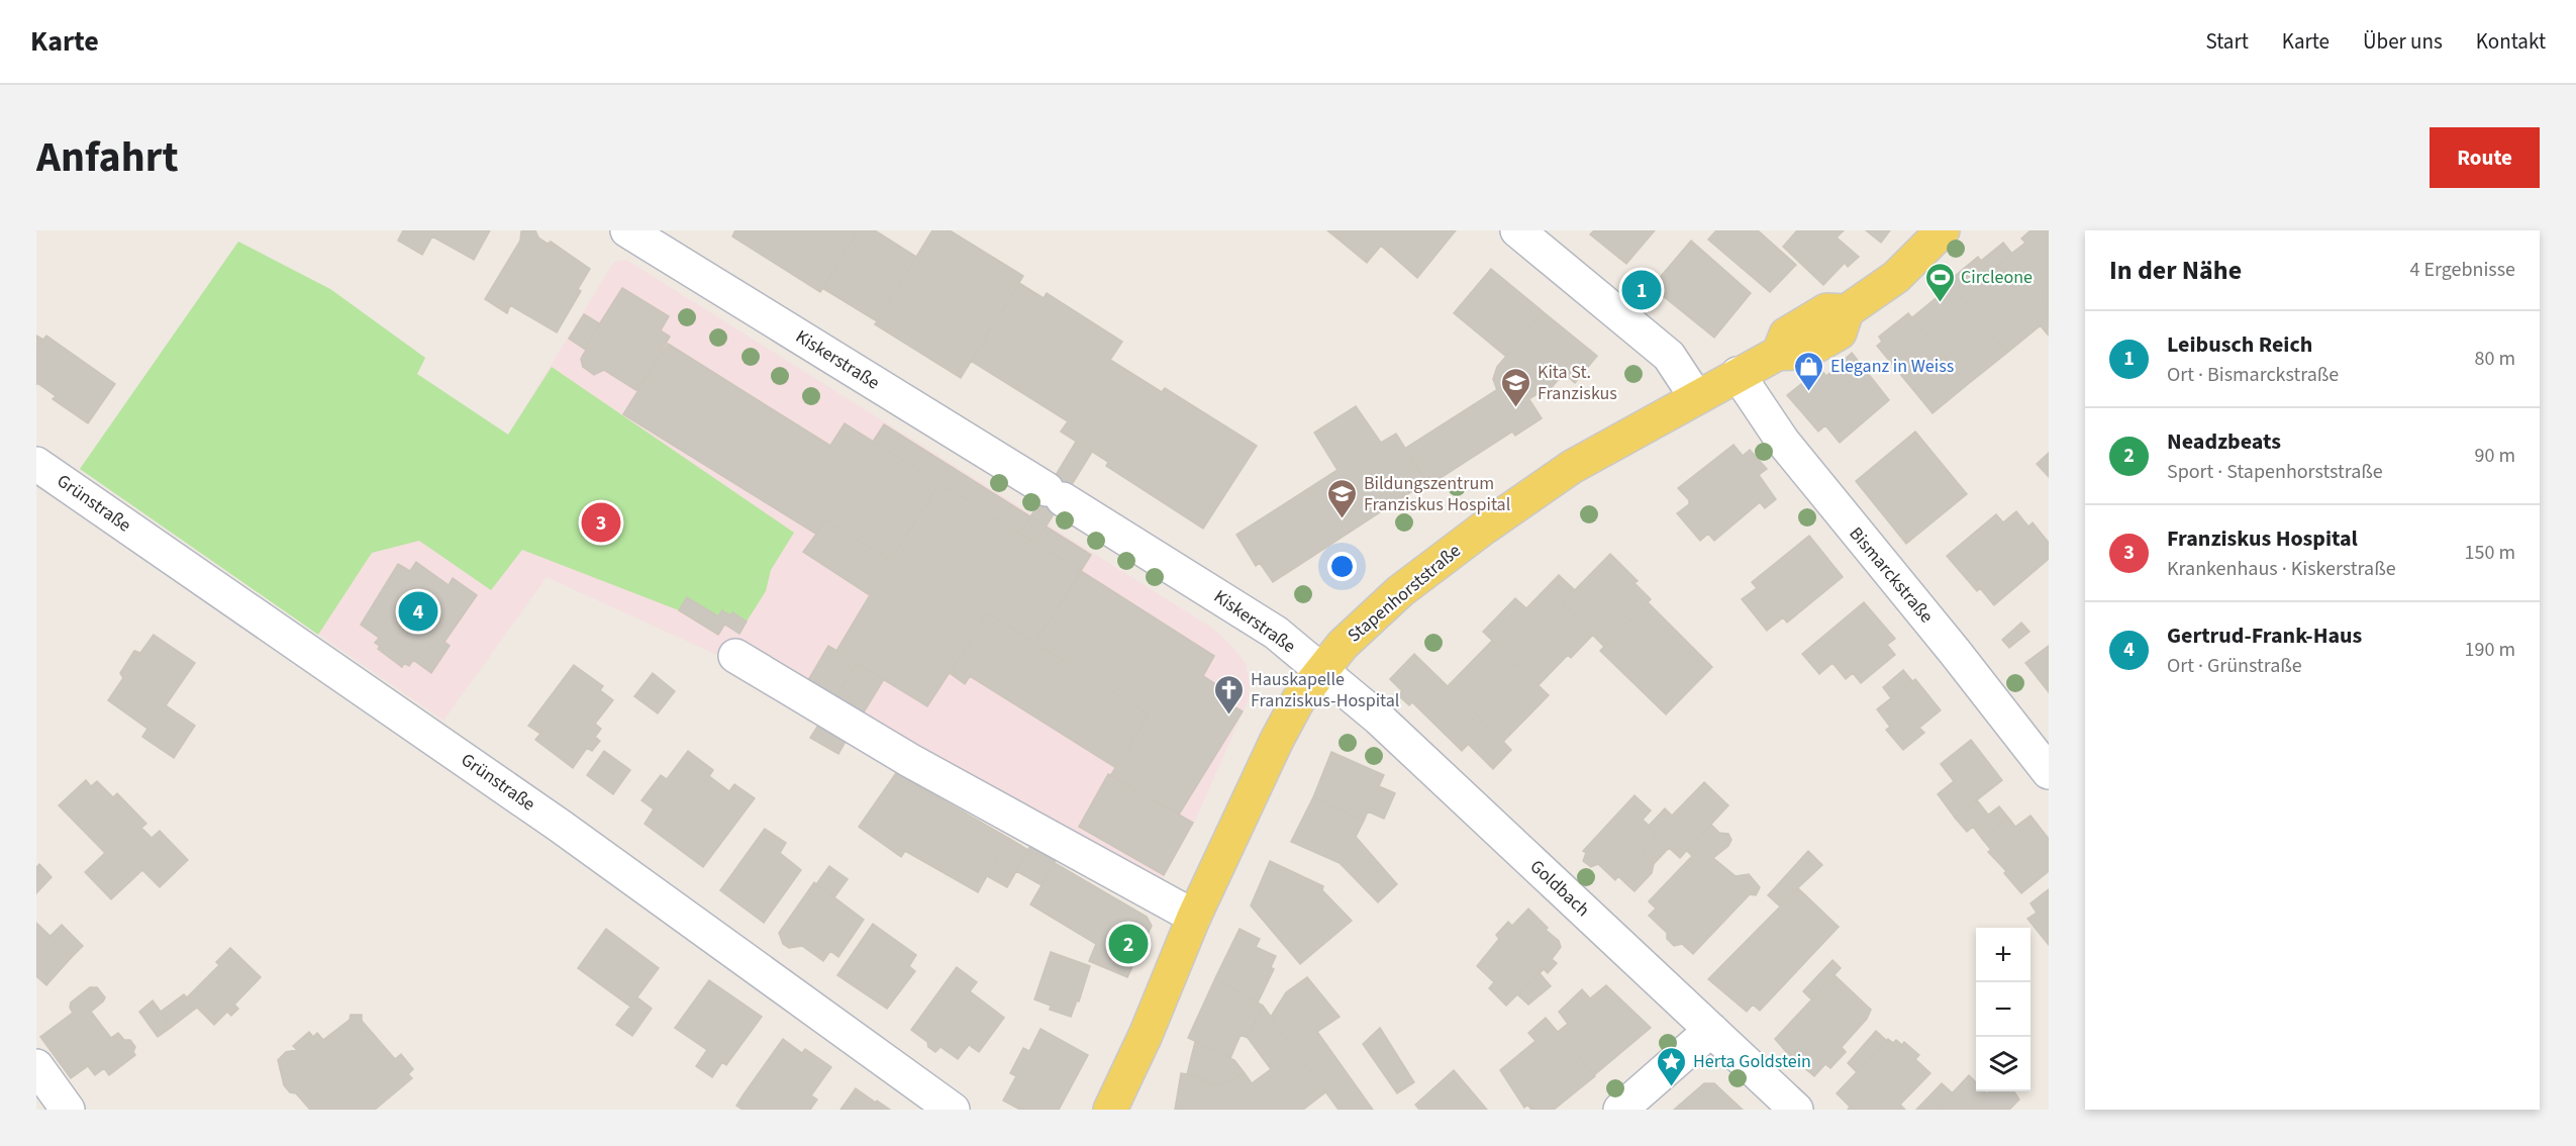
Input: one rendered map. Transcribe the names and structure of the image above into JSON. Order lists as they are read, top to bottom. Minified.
{"streets":{"main road":["Stapenhorststraße"],"street":["Kiskerstraße","Grünstraße","Bismarckstraße","Goldbach"]},"crossings":[["Kiskerstraße","Stapenhorststraße"],["Kiskerstraße","Goldbach"],["Bismarckstraße","Stapenhorststraße"],["Stapenhorststraße","Goldbach"]],"places":{"sports":["Circleone"],"shop":["Eleganz in Weiss"],"school or university":["Kita St. Franziskus","Bildungszentrum Franziskus Hospital"],"church":["Hauskapelle Franziskus-Hospital"],"place":["Herta Goldstein"]},"page":{"header":"Karte","nav":["Start","Karte","Über uns","Kontakt"],"title":"Anfahrt","buttons":"Route","heading":["In der Nähe","4 Ergebnisse"],"pins":["1","3","4","2"],"list":[{"mark":"1","name":"Leibusch Reich","note":"Ort · Bismarckstraße","value":"80 m"},{"mark":"2","name":"Neadzbeats","note":"Sport · Stapenhorststraße","value":"90 m"},{"mark":"3","name":"Franziskus Hospital","note":"Krankenhaus · Kiskerstraße","value":"150 m"},{"mark":"4","name":"Gertrud-Frank-Haus","note":"Ort · Grünstraße","value":"190 m"}],"map_buttons":["+","−"]}}
